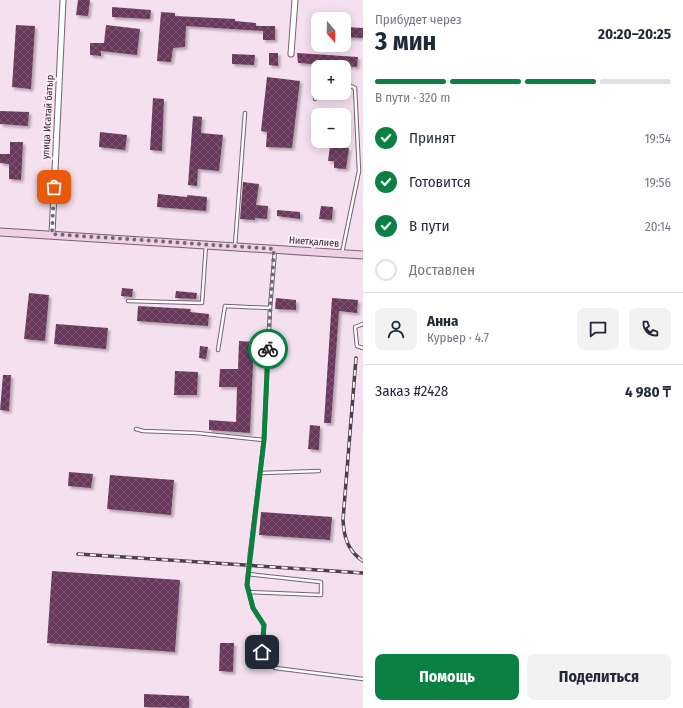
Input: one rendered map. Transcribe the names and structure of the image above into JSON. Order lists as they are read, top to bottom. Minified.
{"streets":{"street":["улица Исатай батыр","Ниетқалиев"]},"crossings":[["улица Исатай батыр","Ниетқалиев"]],"north":"bottom","page":{"heading":["3 мин","Прибудет через","20:20–20:25"],"panel":["Анна","Курьер · 4.7","Заказ #2428","4 980 ₸"],"map_buttons":["+","−"],"bar":"В пути · 320 m","list":[["Принят","19:54"],["Готовится","19:56"],["В пути","20:14"],"Доставлен"],"buttons":["Помощь","Поделиться"]}}
